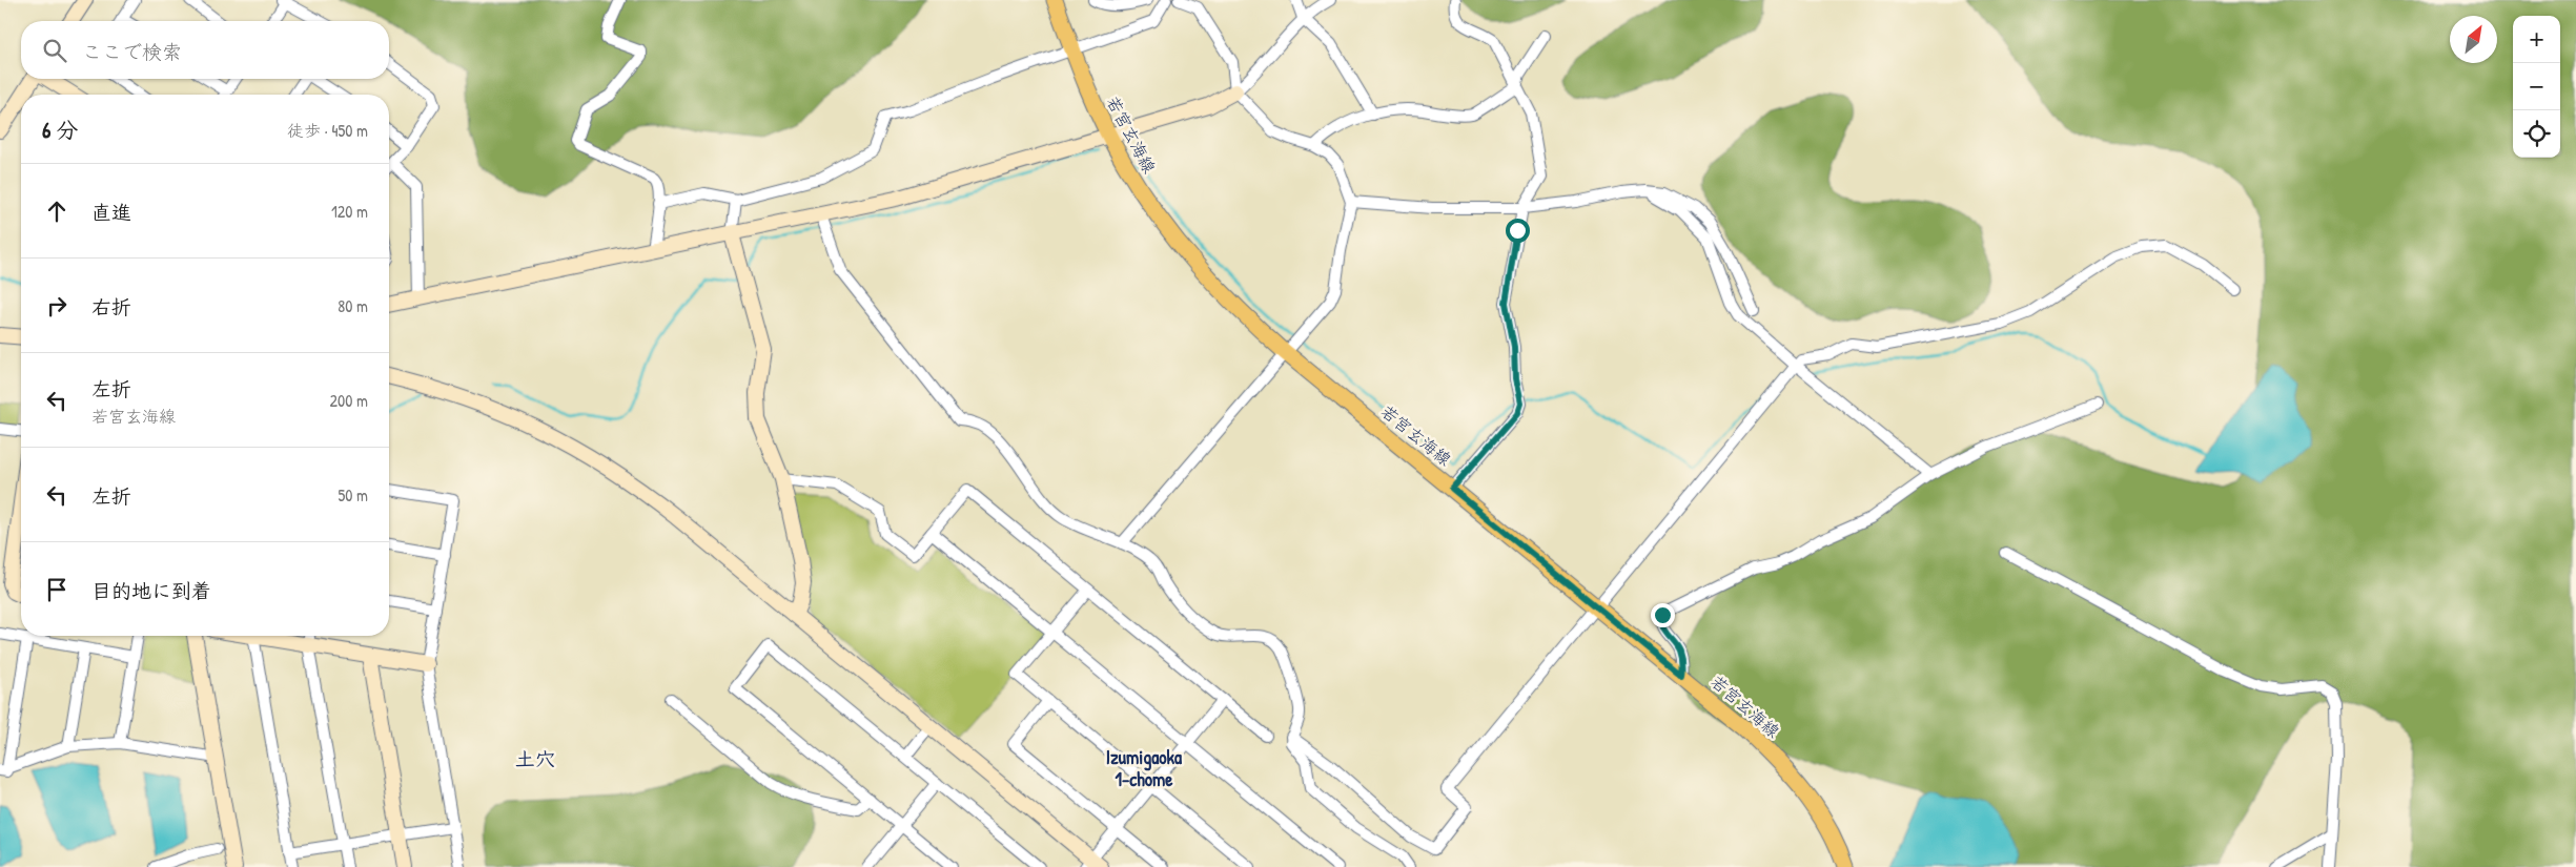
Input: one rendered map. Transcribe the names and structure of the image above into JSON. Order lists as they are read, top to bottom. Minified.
{"streets":{"main road":["若宮玄海線"]},"districts":["Izumigaoka 1-chome","土穴"],"north":"top right","page":{"map_buttons":["+","−"],"search":"ここで検索","heading":["6 分","徒歩 · 450 m"],"list":[["直進","120 m"],["右折","80 m"],["左折","若宮玄海線","200 m"],["左折","50 m"],"目的地に到着"]}}
